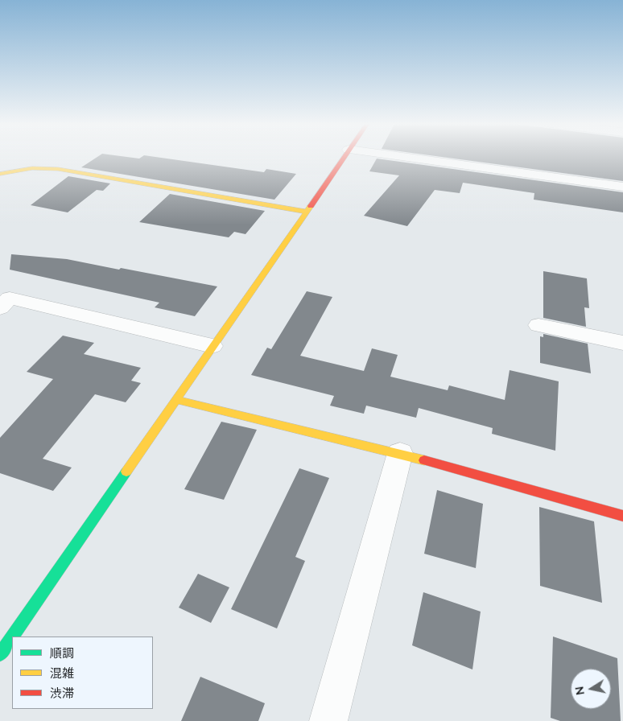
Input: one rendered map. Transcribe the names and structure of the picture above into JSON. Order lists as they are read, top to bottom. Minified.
{"legend":["順調","混雑","渋滞"],"north":"left"}
